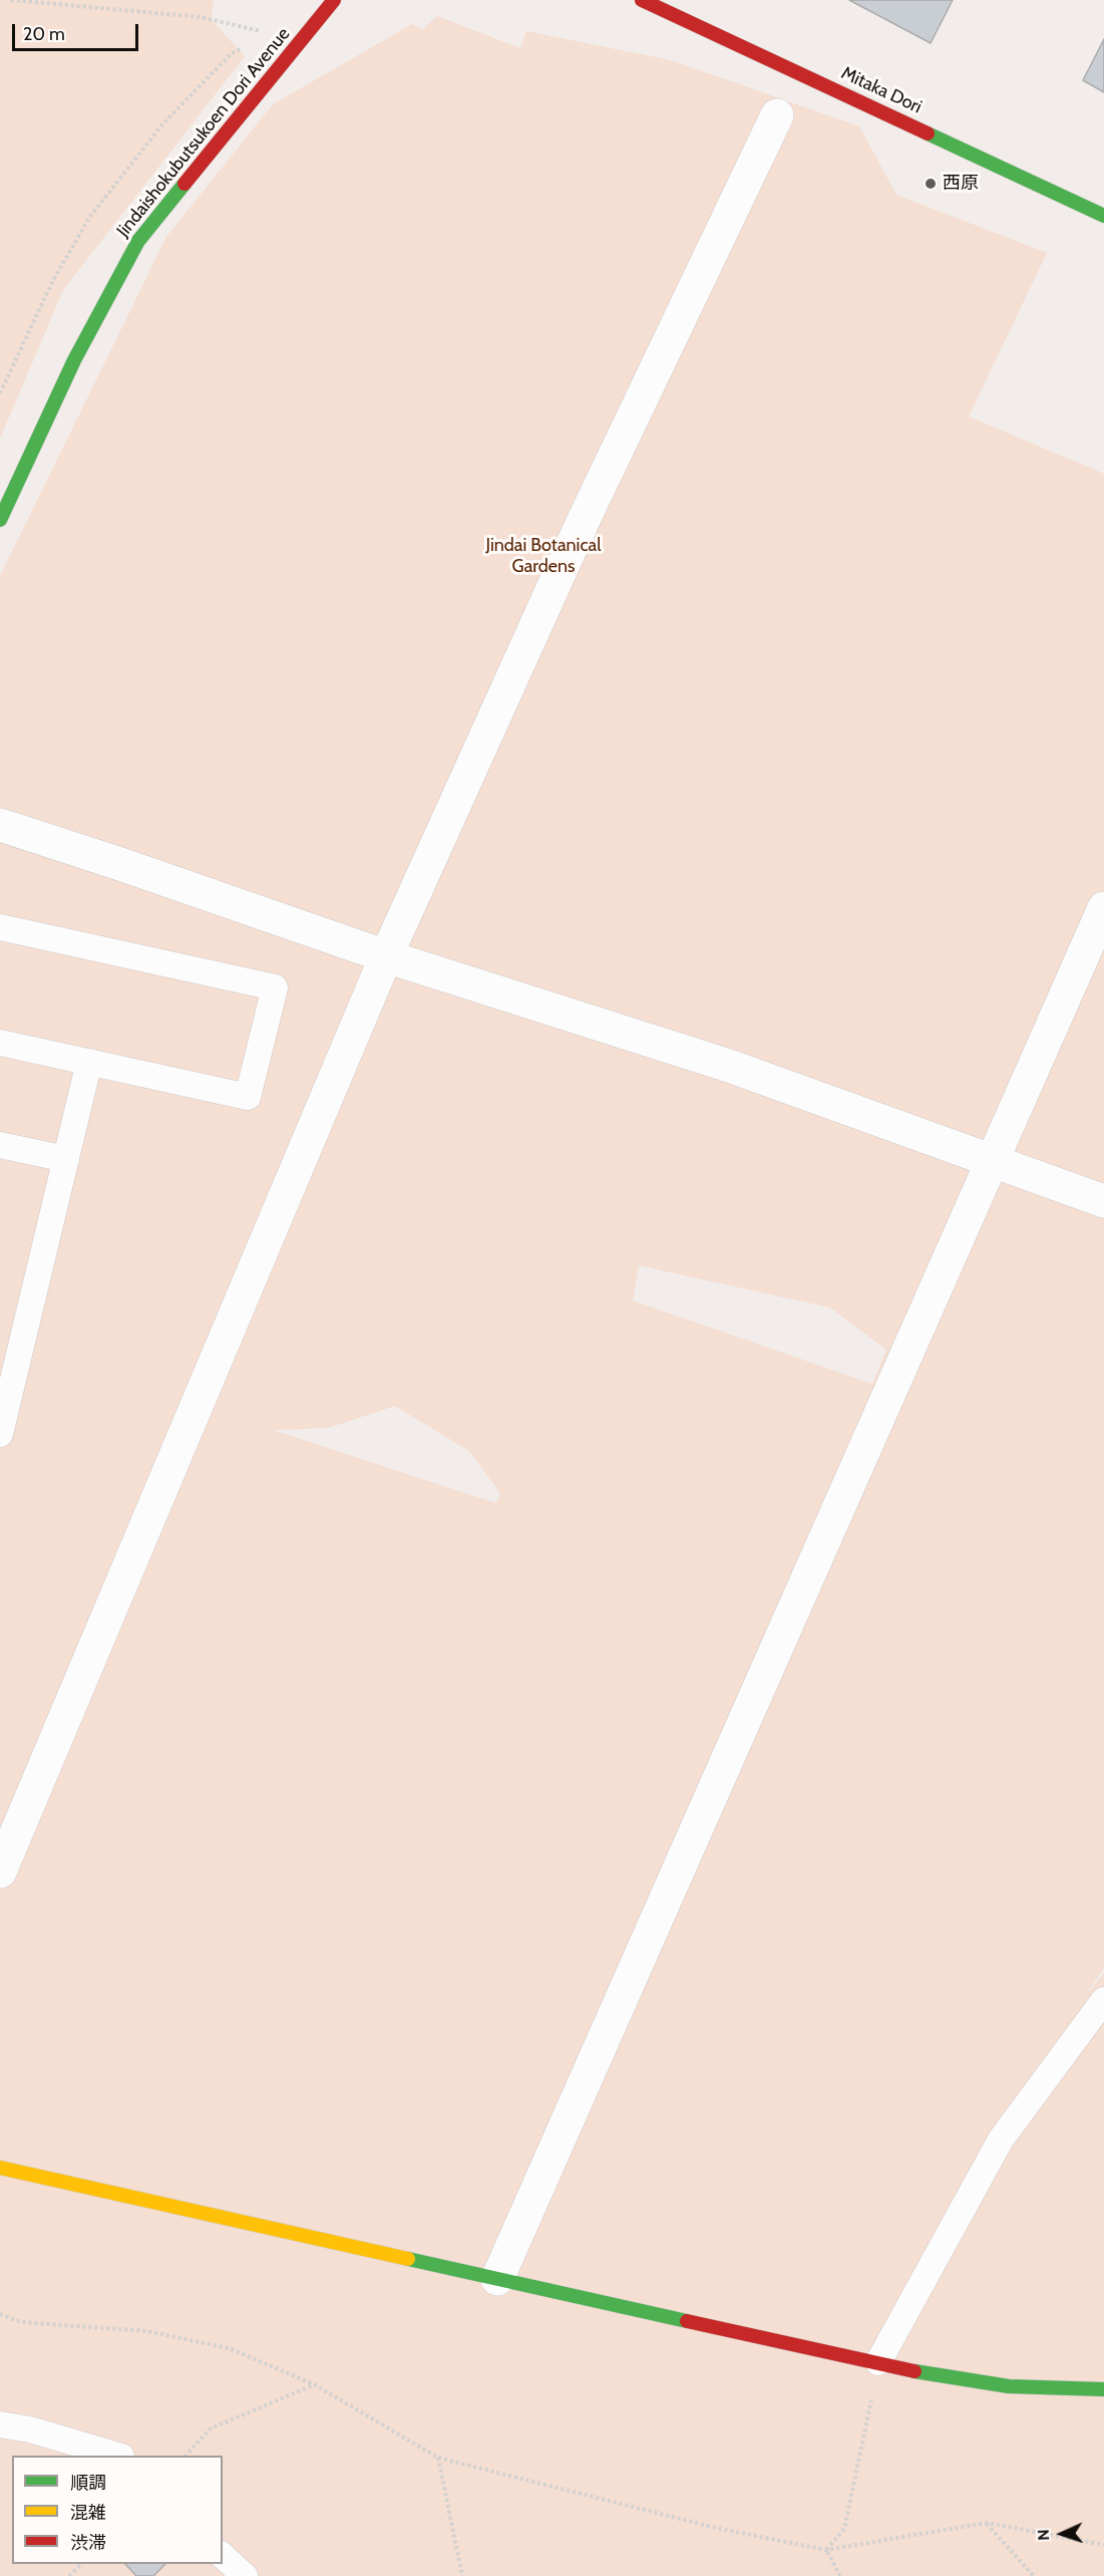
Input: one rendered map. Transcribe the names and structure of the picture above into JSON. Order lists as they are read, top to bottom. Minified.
{"streets":{"street":["Mitaka Dori","Jindaishokubutsukoen Dori Avenue"]},"parks":["Jindai Botanical Gardens"],"places":["西原"],"legend":["順調","混雑","渋滞"],"scale_bar":"20 m","north":"left"}
